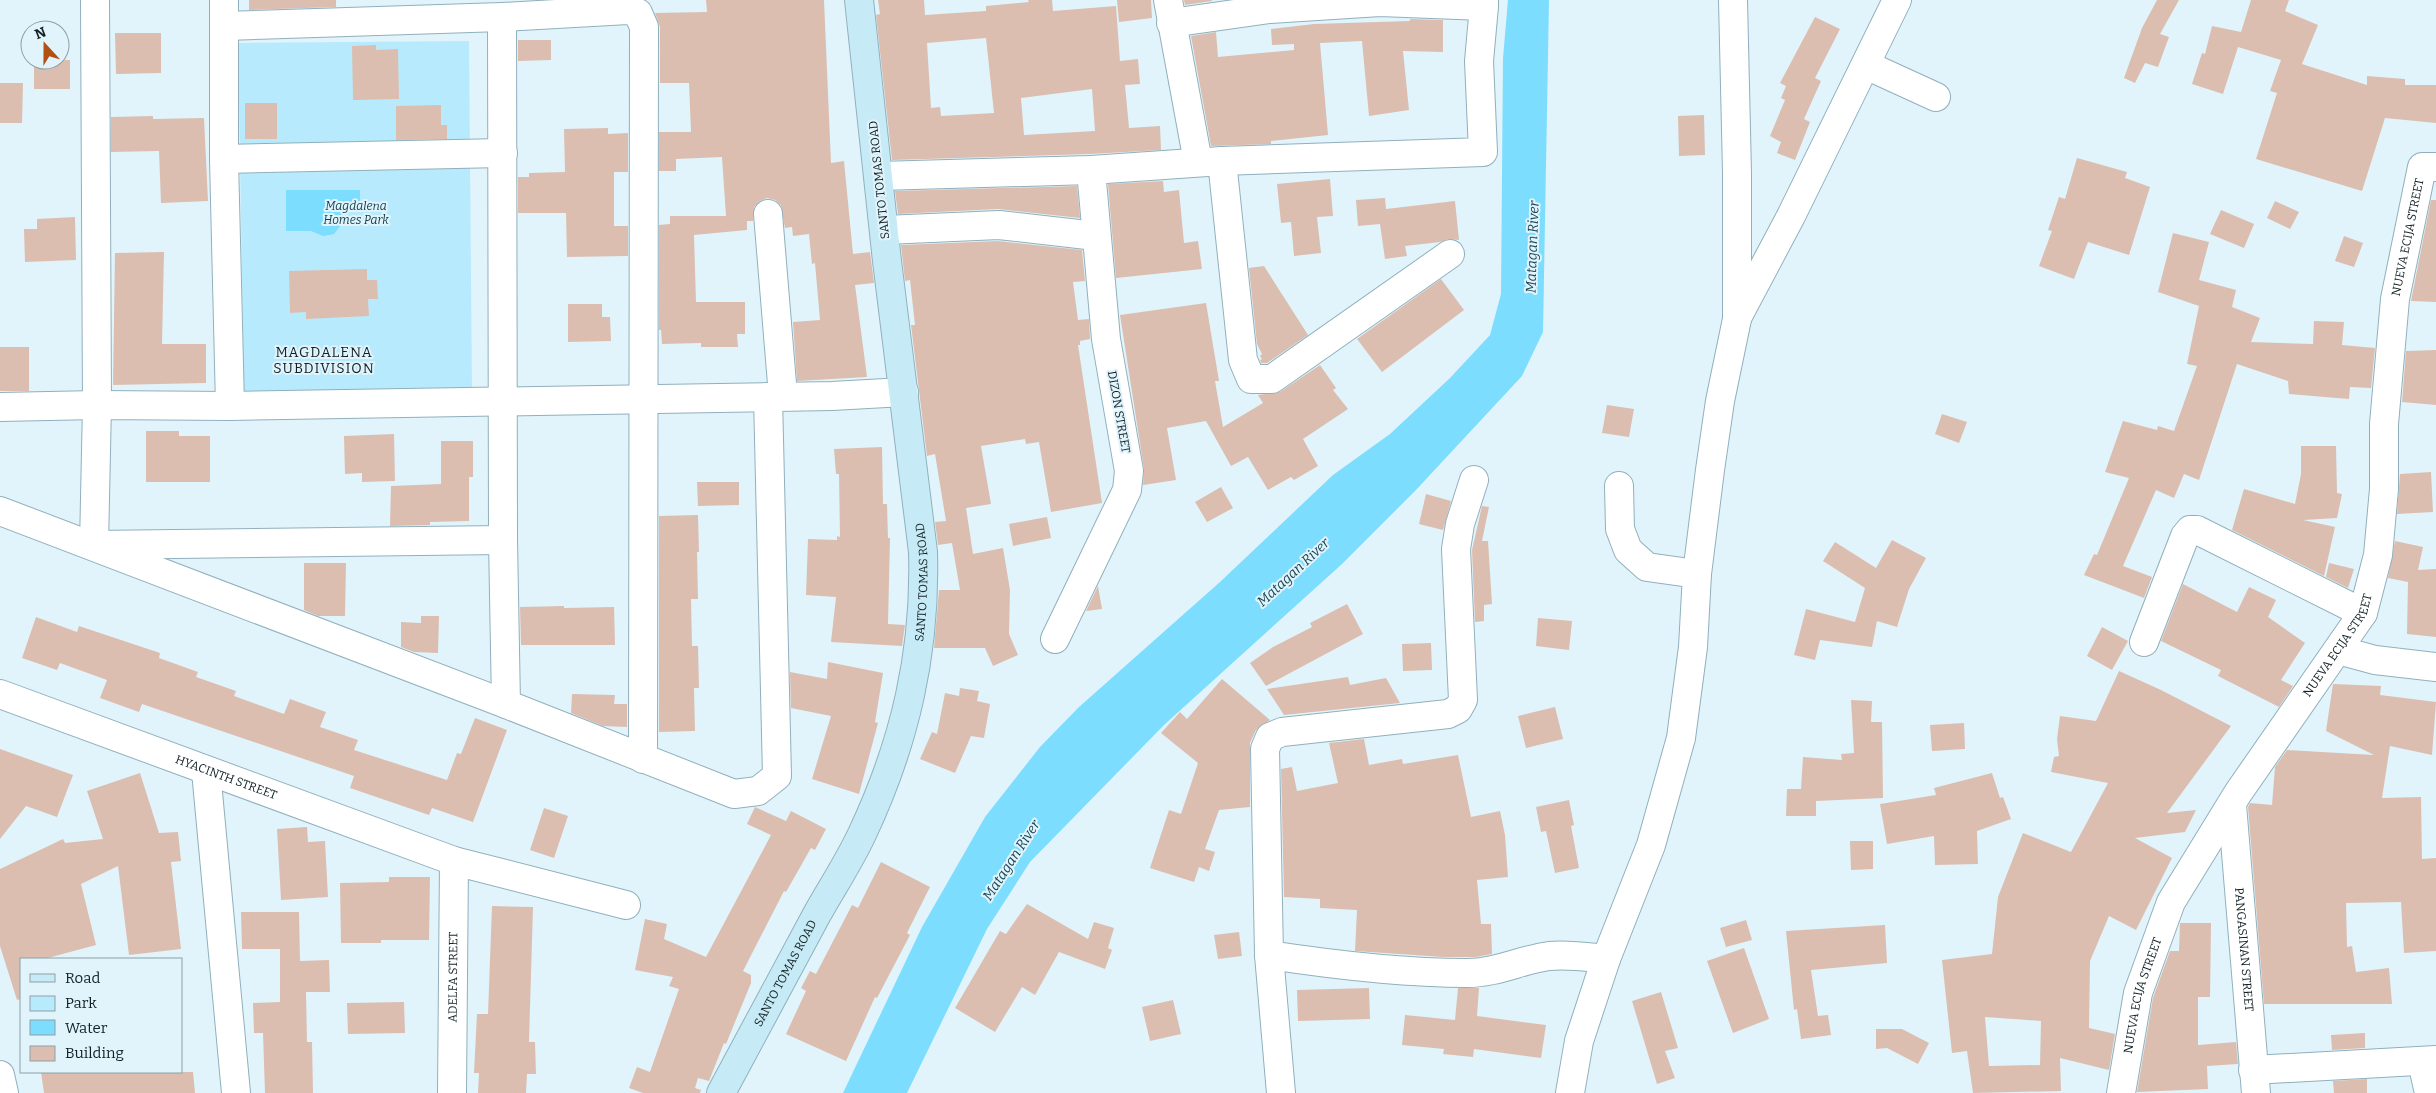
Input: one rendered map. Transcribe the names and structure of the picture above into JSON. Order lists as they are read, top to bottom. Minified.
{"streets":{"street":["SANTO TOMAS ROAD","NUEVA ECIJA STREET","DIZON STREET","HYACINTH STREET","PANGASINAN STREET","ADELFA STREET"]},"crossings":[["NUEVA ECIJA STREET","PANGASINAN STREET"],["HYACINTH STREET","ADELFA STREET"]],"districts":["MAGDALENA SUBDIVISION"],"water":["Matagan River"],"parks":["Magdalena Homes Park"],"legend":["Road","Park","Water","Building"],"north":"top"}
